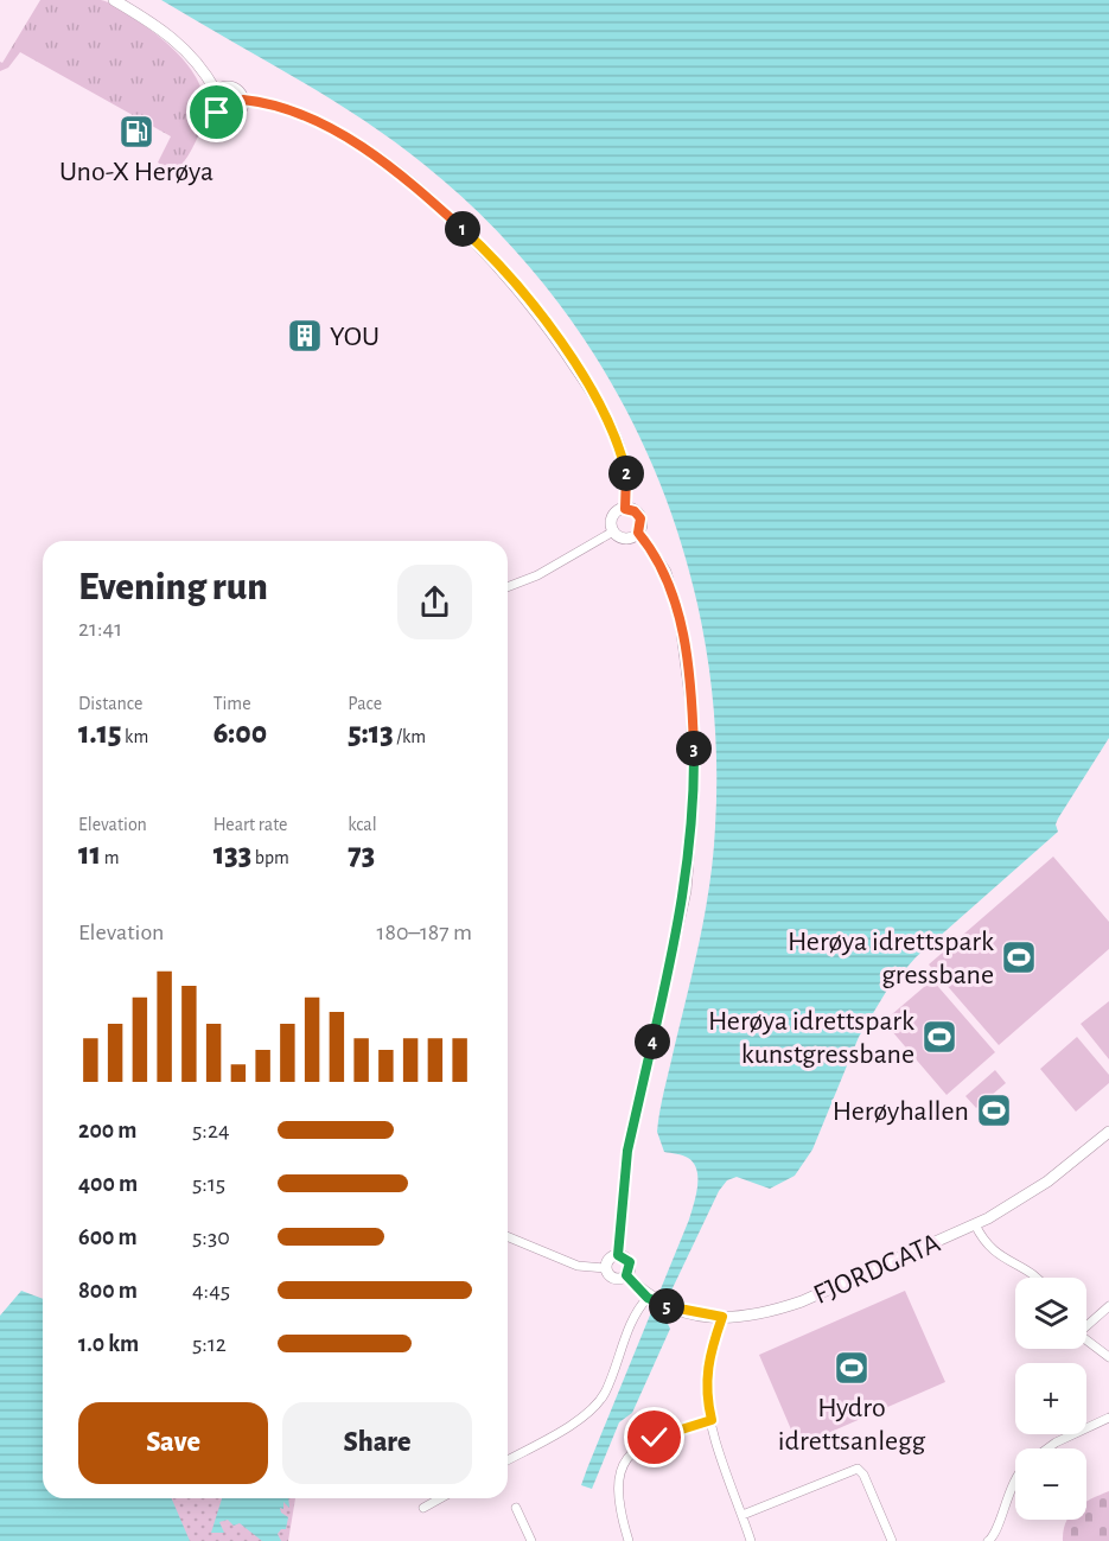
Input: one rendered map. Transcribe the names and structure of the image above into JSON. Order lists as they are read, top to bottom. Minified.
{"streets":{"street":["FJORDGATA"]},"places":{"fuel station":["Uno-X Herøya"],"building":["YOU"],"sports":["Herøya idrettspark gressbane","Herøya idrettspark kunstgressbane","Herøyhallen","Hydro idrettsanlegg"]},"page":{"pins":["1","2","3","4","5"],"heading":["Evening run","21:41"],"stats":[["Distance","1.15 km"],["Time","6:00"],["Pace","5:13 /km"],["Elevation","11 m"],["Heart rate","133 bpm"],["kcal","73"]],"chart":["Elevation","180–187 m"],"list":[{"name":"200 m","note":"5:24"},{"name":"400 m","note":"5:15"},{"name":"600 m","note":"5:30"},{"name":"800 m","note":"4:45"},{"name":"1.0 km","note":"5:12"}],"map_buttons":["+","−"],"buttons":["Save","Share"]}}
